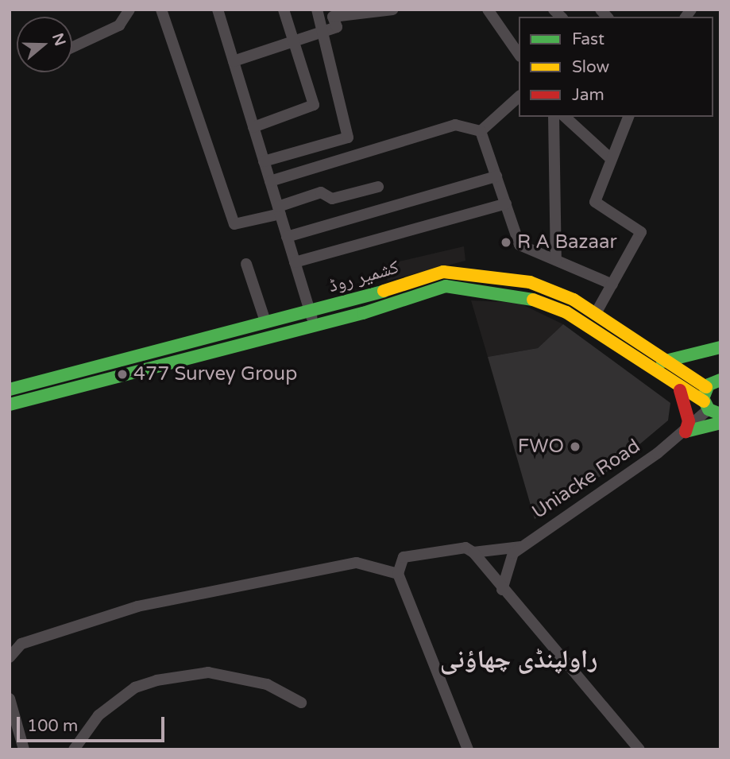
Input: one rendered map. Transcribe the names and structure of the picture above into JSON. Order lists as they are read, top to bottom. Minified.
{"streets":{"street":["کشمیر روڈ","Uniacke Road"]},"crossings":[["کشمیر روڈ","Uniacke Road"]],"districts":["راولپنڈی چھاؤنی"],"places":["R A Bazaar","477 Survey Group","FWO"],"legend":["Fast","Slow","Jam"],"scale_bar":"100 m","north":"right"}
